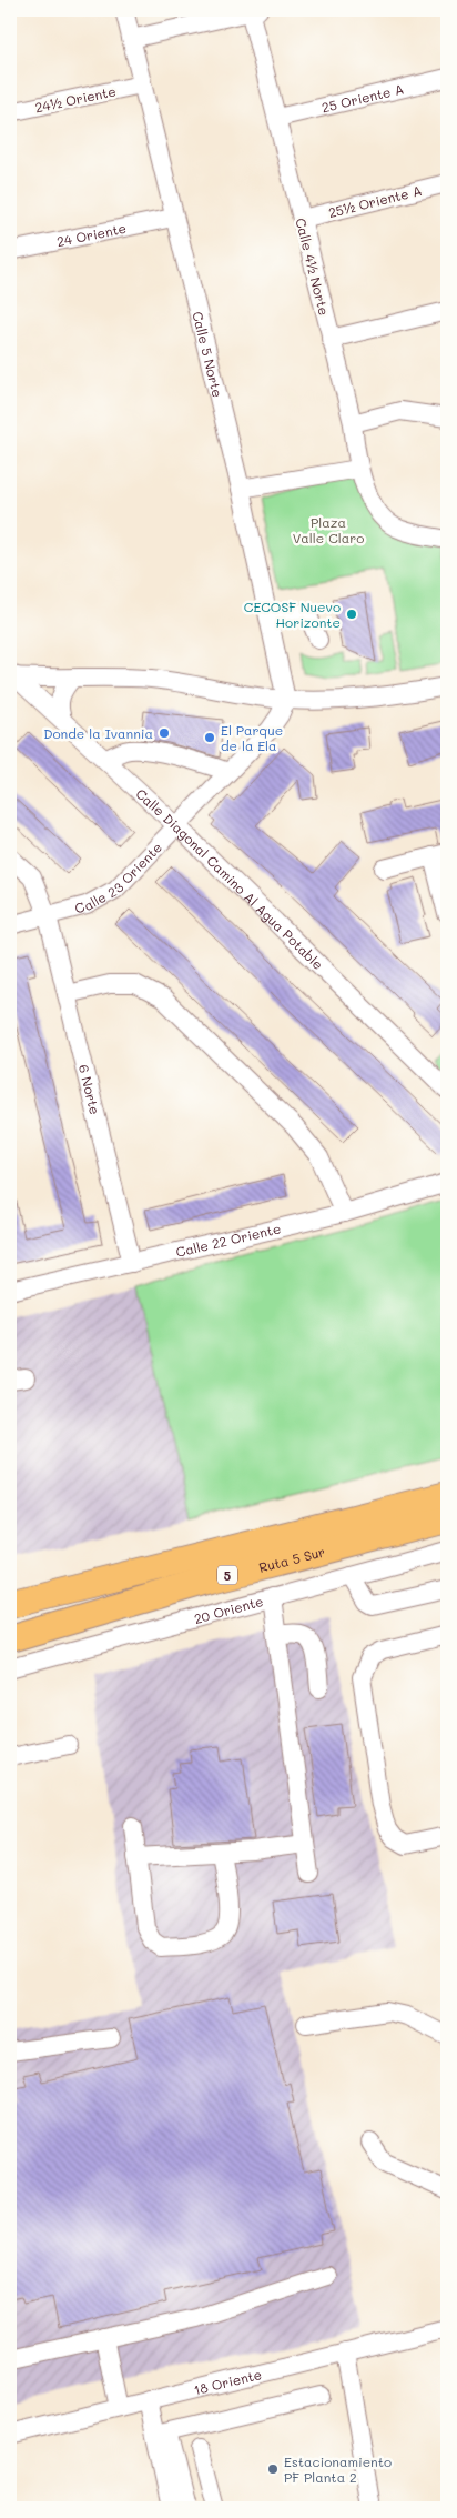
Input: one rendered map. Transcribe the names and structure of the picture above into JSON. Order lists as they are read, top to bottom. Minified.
{"streets":{"highway":["Ruta 5 Sur","5"],"street":["25 Oriente A","24½ Oriente","25½ Oriente A","24 Oriente","Calle 4½ Norte","Calle 5 Norte","Calle 23 Oriente","Calle Diagonal Camino Al Agua Potable","6 Norte","Calle 22 Oriente","20 Oriente","18 Oriente"]},"crossings":[["25 Oriente A","Calle 4½ Norte"],["24½ Oriente","Calle 5 Norte"],["25½ Oriente A","Calle 4½ Norte"],["24 Oriente","Calle 5 Norte"],["Calle 5 Norte","Calle 23 Oriente"],["Calle 23 Oriente","Calle Diagonal Camino Al Agua Potable"],["Calle 23 Oriente","6 Norte"],["6 Norte","Calle 22 Oriente"]],"parks":["Plaza Valle Claro"],"places":["CECOSF Nuevo Horizonte","Donde la Ivannia","El Parque de la Ela","Estacionamiento PF Planta 2"]}
